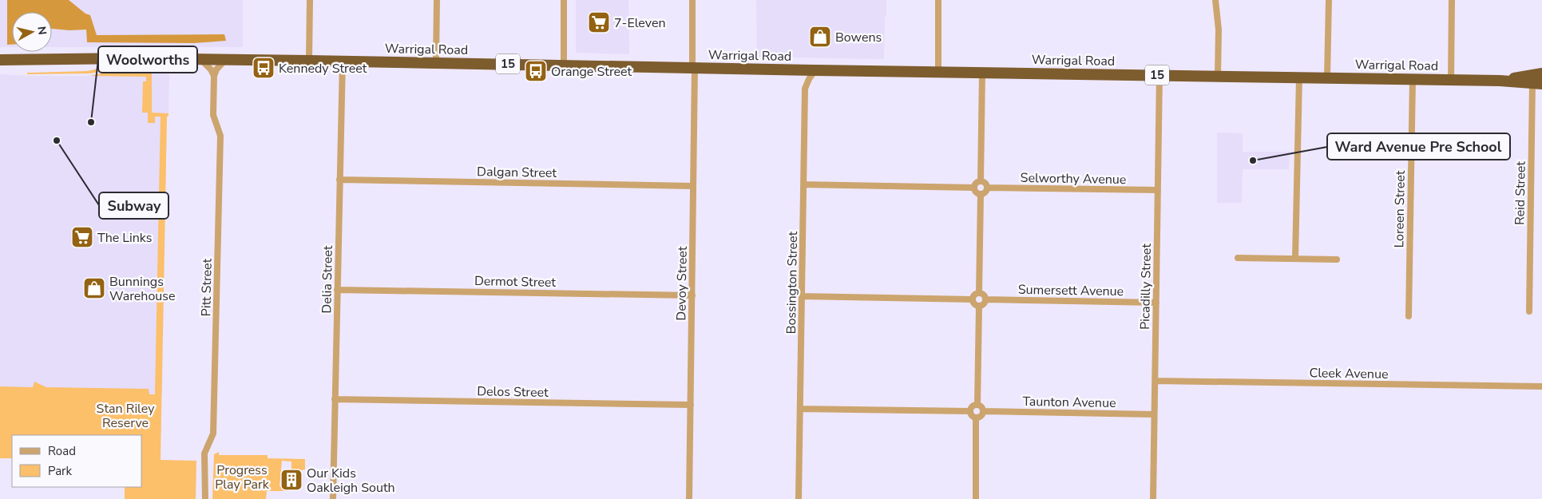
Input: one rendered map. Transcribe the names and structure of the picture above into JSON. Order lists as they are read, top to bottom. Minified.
{"streets":{"highway":["Warrigal Road","15"],"street":["Dalgan Street","Selworthy Avenue","Reid Street","Loreen Street","Delia Street","Dermot Street","Bossington Street","Devoy Street","Picadilly Street","Pitt Street","Sumersett Avenue","Cleek Avenue","Delos Street","Taunton Avenue"]},"crossings":[["Warrigal Road","Reid Street"],["Warrigal Road","Loreen Street"],["Warrigal Road","Delia Street"],["Warrigal Road","Bossington Street"],["Warrigal Road","Devoy Street"],["Warrigal Road","Picadilly Street"],["Dalgan Street","Delia Street"],["Dalgan Street","Devoy Street"],["Selworthy Avenue","Picadilly Street"],["Delia Street","Dermot Street"],["Delia Street","Delos Street"],["Dermot Street","Devoy Street"],["Devoy Street","Delos Street"],["Picadilly Street","Sumersett Avenue"],["Picadilly Street","Cleek Avenue"],["Picadilly Street","Taunton Avenue"]],"parks":["Stan Riley Reserve","Progress Play Park"],"places":{"supermarket":["7-Eleven","The Links"],"shop":["Bowens","Bunnings Warehouse"],"bus stop":["Kennedy Street","Orange Street"],"other":["Woolworths","Subway","Ward Avenue Pre School"],"building":["Our Kids Oakleigh South"]},"legend":["Road","Park"],"north":"right"}
